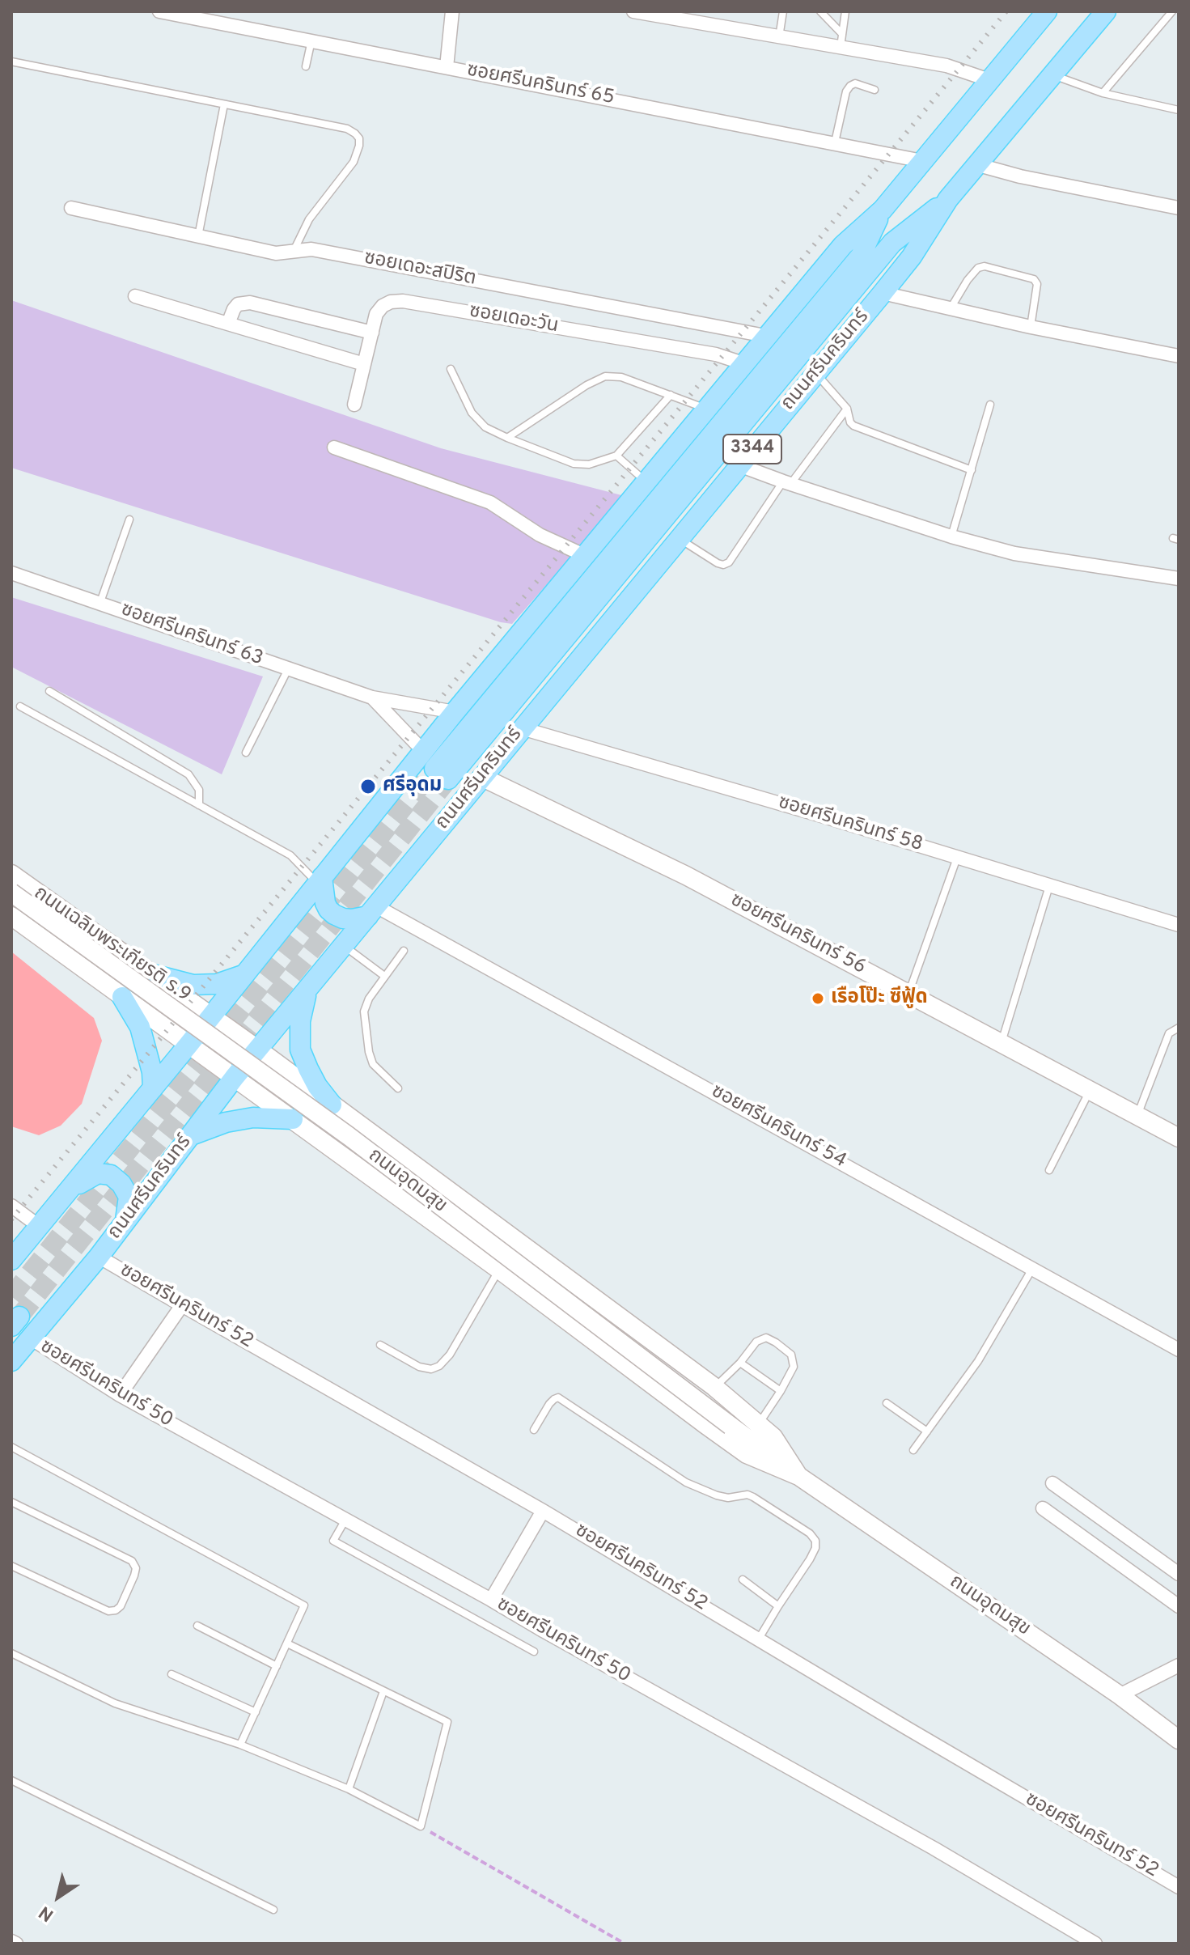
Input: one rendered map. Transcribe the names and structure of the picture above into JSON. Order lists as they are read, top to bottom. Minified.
{"streets":{"main road":["ถนนศรีนครินทร์","3344","ซอยศรีนครินทร์ 56","ถนนเฉลิมพระเกียรติ ร.9","ถนนอุดมสุข"],"street":["ซอยศรีนครินทร์ 65","ซอยเดอะสปิริต","ซอยเดอะวัน","ซอยศรีนครินทร์ 63","ซอยศรีนครินทร์ 58","ซอยศรีนครินทร์ 54","ซอยศรีนครินทร์ 52","ซอยศรีนครินทร์ 50"]},"crossings":[["ซอยศรีนครินทร์ 65","ถนนศรีนครินทร์"],["ซอยเดอะสปิริต","ถนนศรีนครินทร์"],["ซอยเดอะวัน","ถนนศรีนครินทร์"],["ถนนศรีนครินทร์","ซอยศรีนครินทร์ 63"],["ถนนศรีนครินทร์","ซอยศรีนครินทร์ 58"],["ถนนศรีนครินทร์","ซอยศรีนครินทร์ 56"],["ถนนศรีนครินทร์","ถนนเฉลิมพระเกียรติ ร.9"],["ถนนศรีนครินทร์","ซอยศรีนครินทร์ 54"],["ถนนศรีนครินทร์","ถนนอุดมสุข"],["ถนนศรีนครินทร์","ซอยศรีนครินทร์ 52"],["ถนนศรีนครินทร์","ซอยศรีนครินทร์ 50"],["ถนนเฉลิมพระเกียรติ ร.9","ถนนอุดมสุข"]],"places":["ศรีอุดม","เรือโป๊ะ ซีฟู้ด"],"north":"bottom left"}
